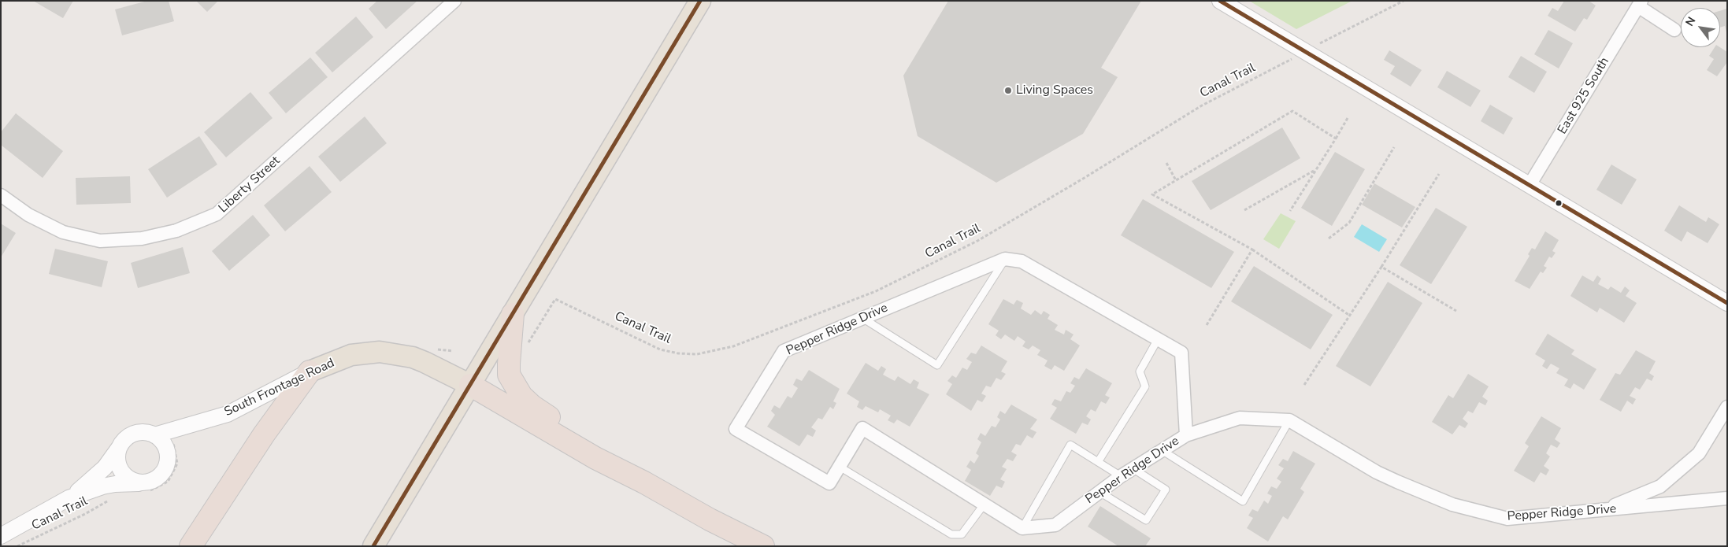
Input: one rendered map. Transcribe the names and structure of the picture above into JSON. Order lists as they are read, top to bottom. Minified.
{"streets":{"main road":["South Frontage Road"],"street":["East 925 South","Liberty Street","Pepper Ridge Drive"],"path":["Canal Trail"]},"places":["Living Spaces"],"north":"top left"}
